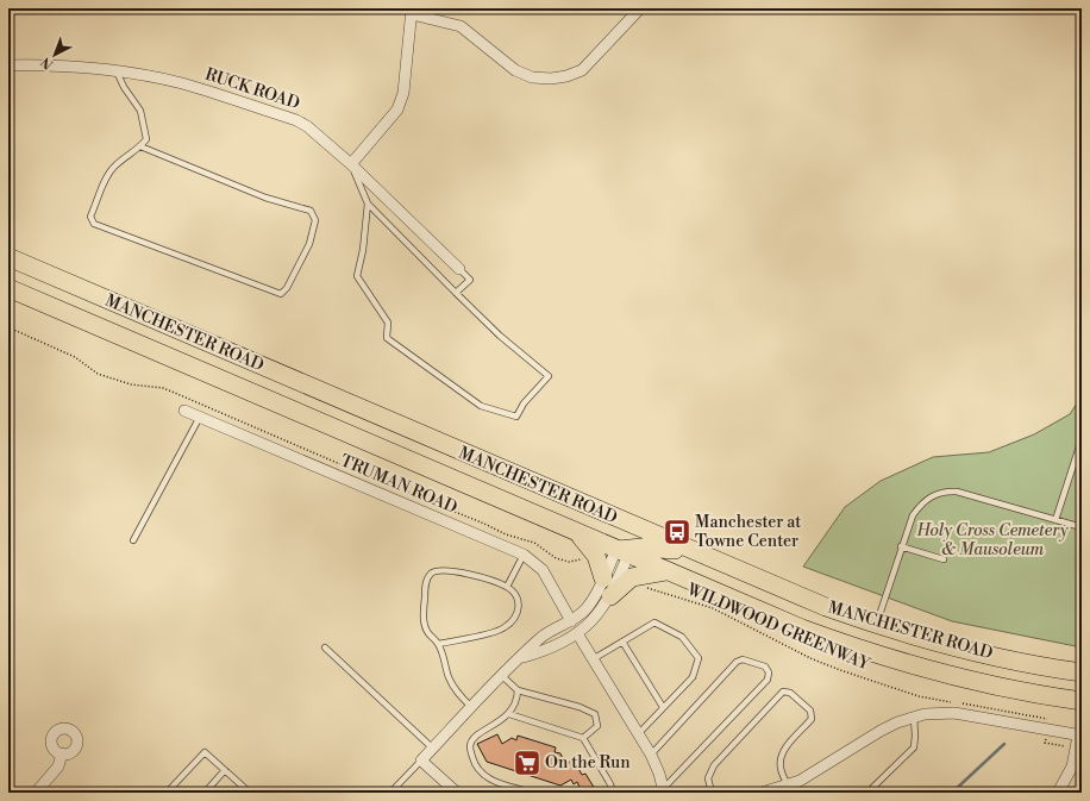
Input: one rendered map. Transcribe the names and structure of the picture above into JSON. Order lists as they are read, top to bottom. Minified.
{"streets":{"highway":["MANCHESTER ROAD"],"street":["RUCK ROAD","TRUMAN ROAD"],"path":["WILDWOOD GREENWAY"]},"parks":["Holy Cross Cemetery & Mausoleum"],"places":{"bus stop":["Manchester at Towne Center"],"supermarket":["On the Run"]},"north":"bottom left"}
